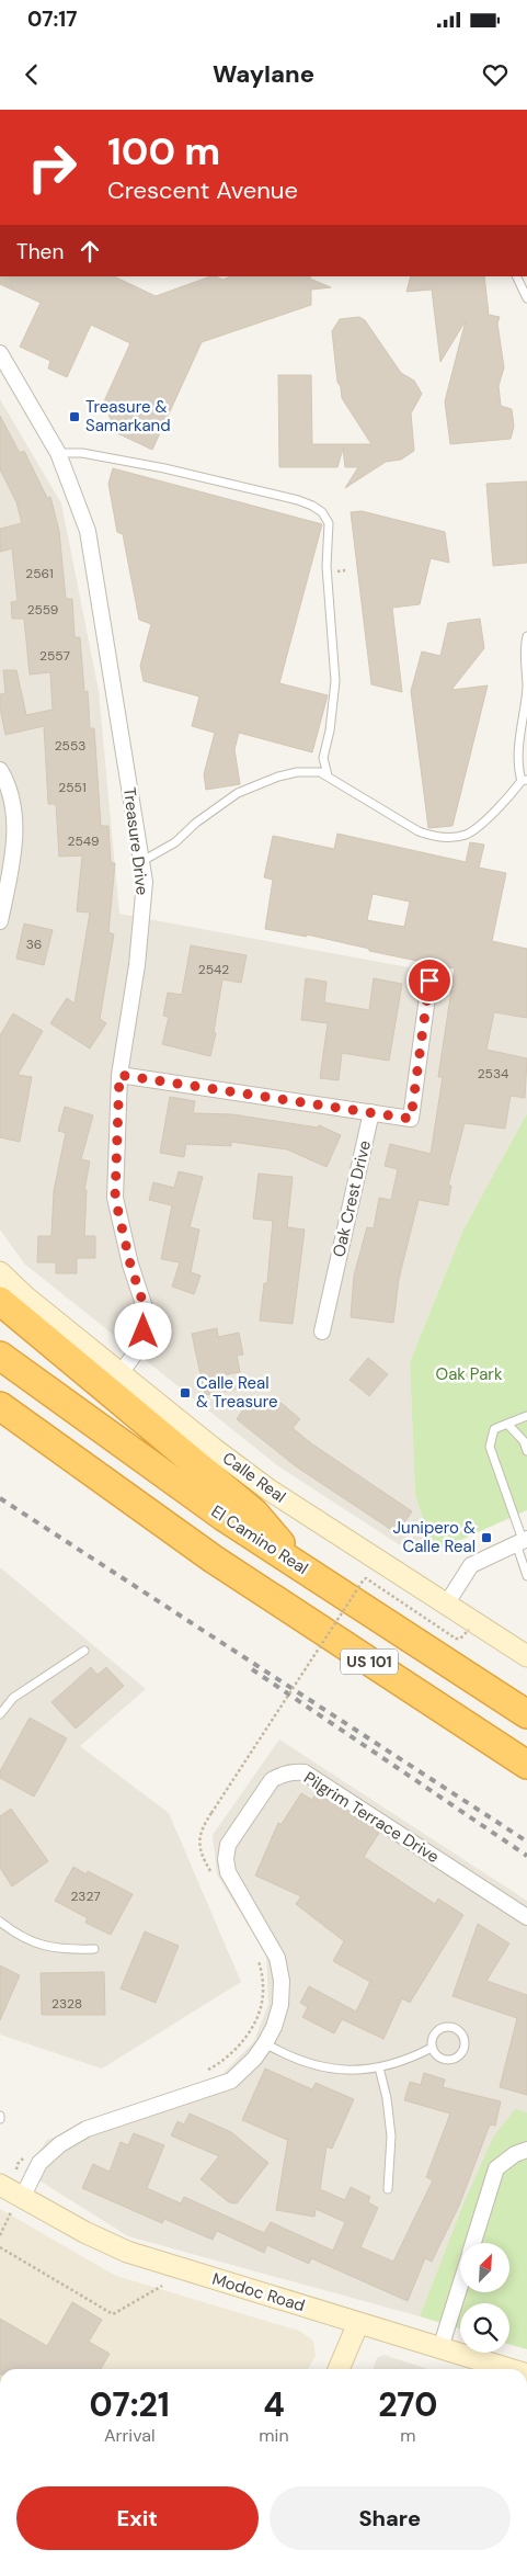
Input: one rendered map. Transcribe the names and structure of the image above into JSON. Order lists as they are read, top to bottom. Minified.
{"streets":{"highway":["El Camino Real","US 101"],"street":["Treasure Drive","Oak Crest Drive","Calle Real","Pilgrim Terrace Drive","Modoc Road"]},"crossings":[["Treasure Drive","Calle Real"],["Pilgrim Terrace Drive","Modoc Road"]],"parks":["Oak Park"],"places":{"transit":["Treasure & Samarkand","Calle Real & Treasure","Junipero & Calle Real"]},"house_numbers":["2561","2559","2557","2553","2551","2549","36","2542","2534","2327","2328"],"north":"top right","page":{"status":"07:17","header":"Waylane","turn":["100 m","Crescent Avenue"],"then":"Then","eta":["07:21","Arrival","4","min","270","m"],"buttons":["Exit","Share"]}}
